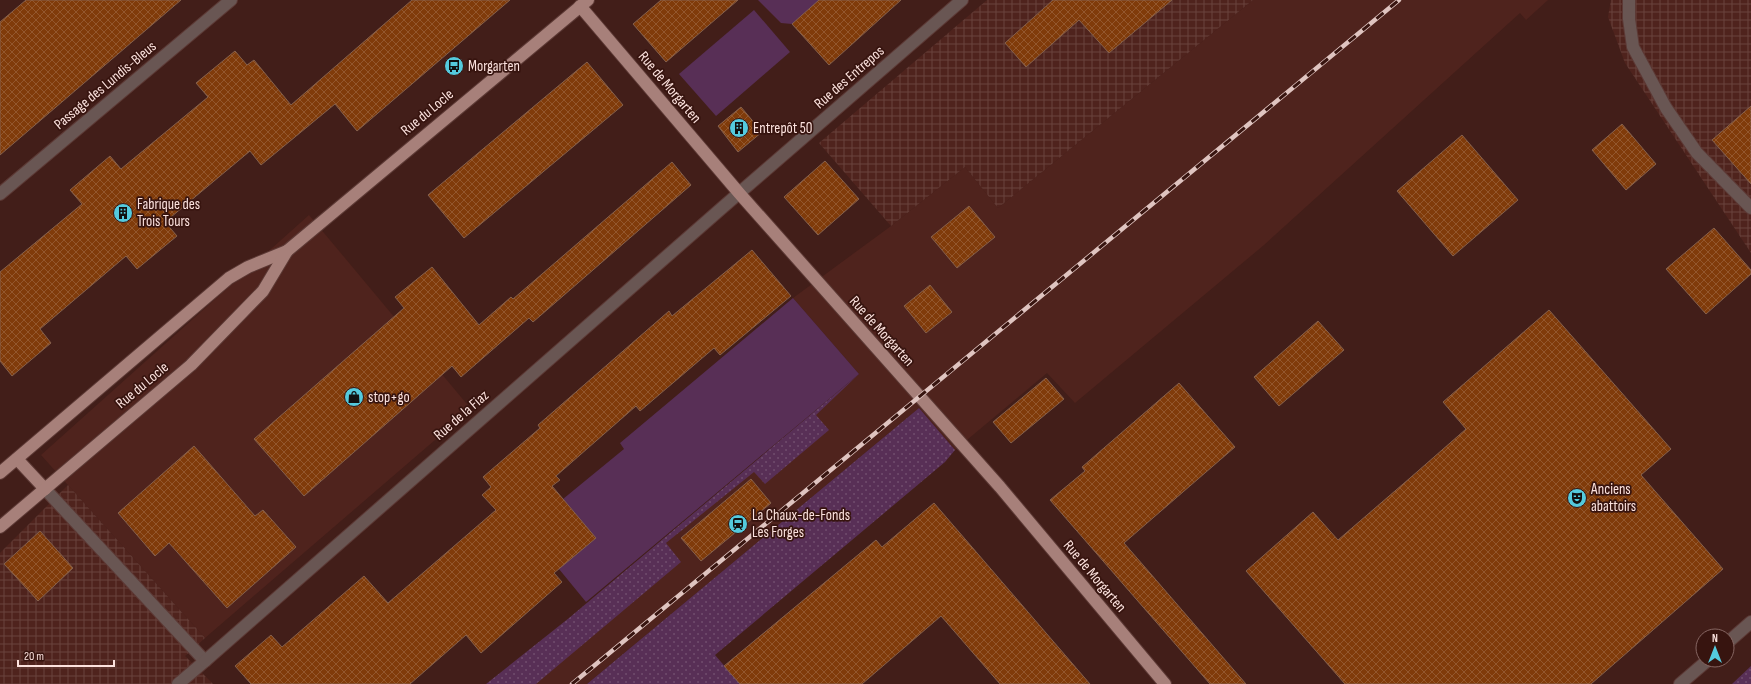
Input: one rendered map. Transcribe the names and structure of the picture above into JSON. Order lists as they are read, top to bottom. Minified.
{"streets":{"main road":["Rue de Morgarten","Rue du Locle"],"street":["Rue des Entrepos","Passage des Lundis-Bleus","Rue de la Fiaz"]},"crossings":[["Rue des Entrepos","Rue de Morgarten"],["Rue des Entrepos","Rue de la Fiaz"],["Rue de Morgarten","Rue du Locle"],["Rue de Morgarten","Rue de la Fiaz"]],"places":{"bus stop":["Morgarten"],"building":["Entrepôt 50","Fabrique des Trois Tours"],"shop":["stop+go"],"theatre":["Anciens abattoirs"],"station":["La Chaux-de-Fonds Les Forges"]},"scale_bar":"20 m","north":"top"}
